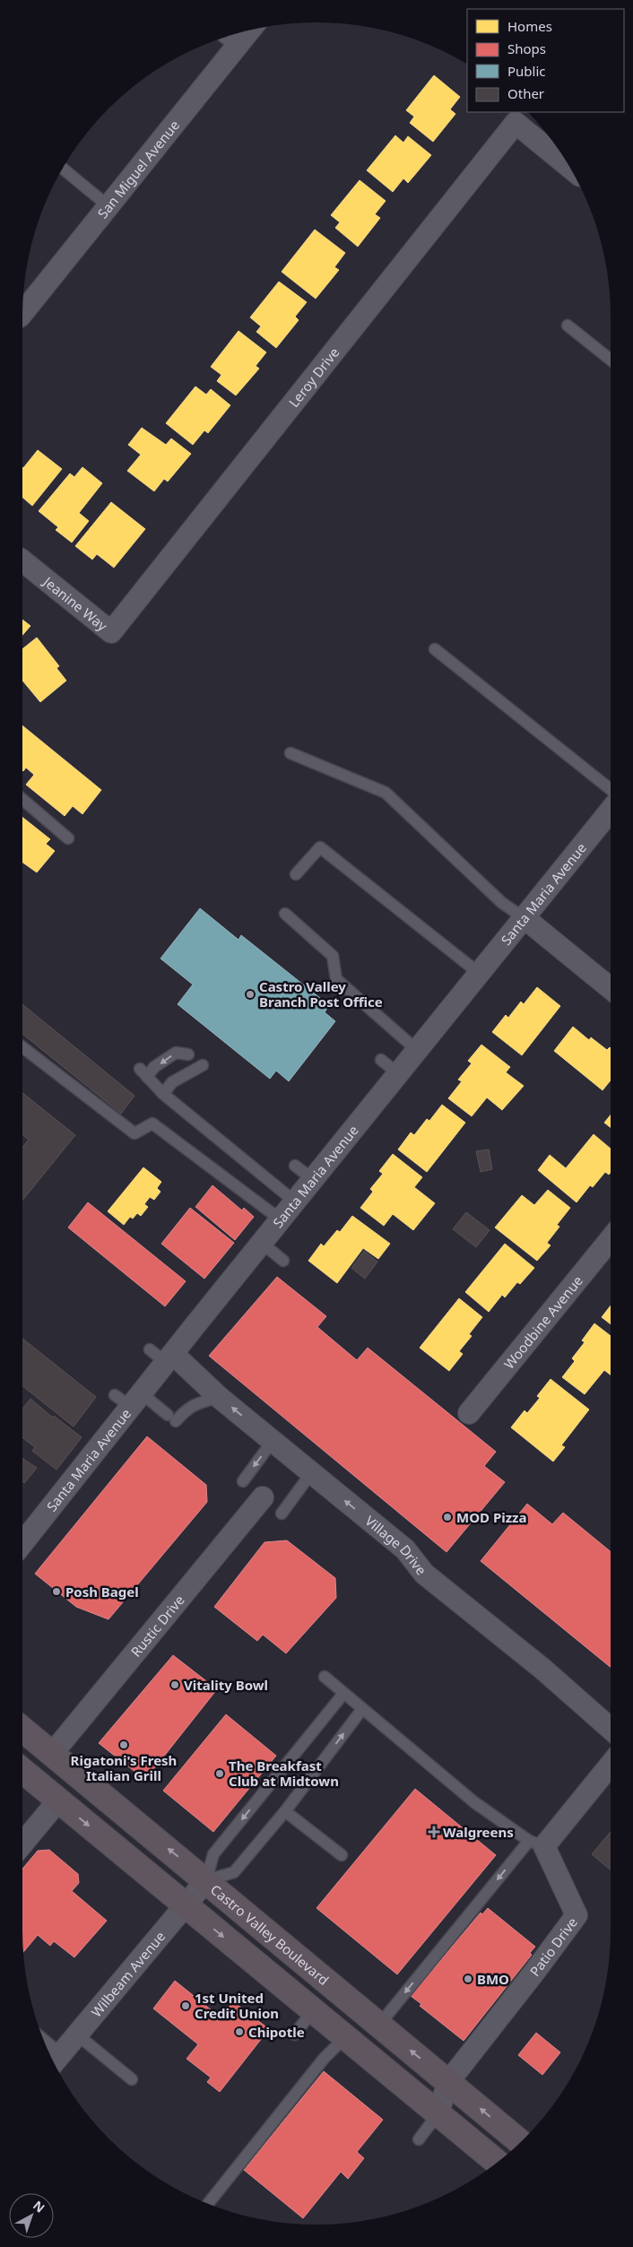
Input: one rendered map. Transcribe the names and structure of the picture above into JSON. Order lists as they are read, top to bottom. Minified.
{"streets":{"main road":["Castro Valley Boulevard"],"street":["San Miguel Avenue","Leroy Drive","Jeanine Way","Santa Maria Avenue","Woodbine Avenue","Village Drive","Rustic Drive","Patio Drive","Wilbeam Avenue"]},"crossings":[["Leroy Drive","Jeanine Way"],["Santa Maria Avenue","Village Drive"],["Rustic Drive","Castro Valley Boulevard"],["Castro Valley Boulevard","Patio Drive"],["Castro Valley Boulevard","Wilbeam Avenue"]],"one_way":["Village Drive"],"places":{"other":["Castro Valley Branch Post Office","MOD Pizza","Posh Bagel","Vitality Bowl","Rigatoni's Fresh Italian Grill","The Breakfast Club at Midtown","BMO","1st United Credit Union","Chipotle"],"health":["Walgreens"]},"legend":["Homes","Shops","Public","Other"],"north":"top right"}
